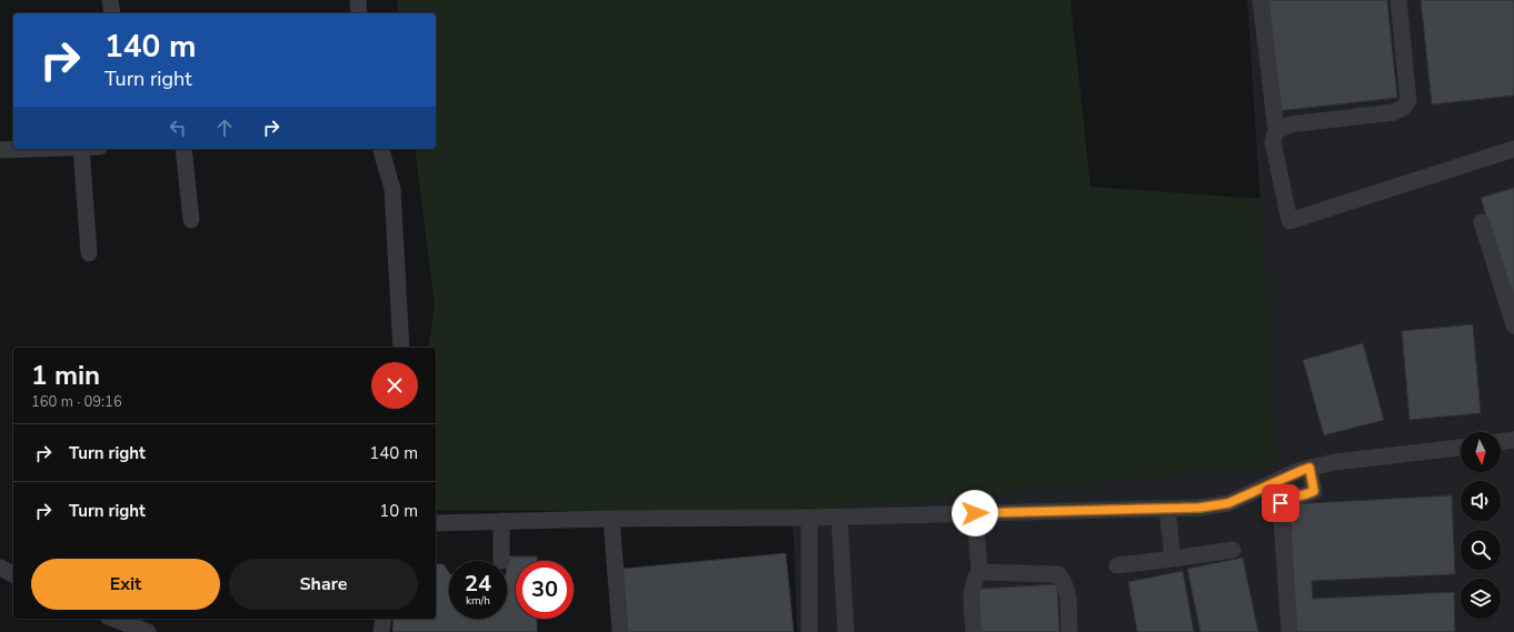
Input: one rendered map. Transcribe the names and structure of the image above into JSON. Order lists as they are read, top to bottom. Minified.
{"north":"bottom","page":{"turn":["140 m","Turn right"],"heading":["1 min","160 m · 09:16"],"list":[{"name":"Turn right","value":"140 m"},{"name":"Turn right","value":"10 m"}],"buttons":["Exit","Share"],"speed":"24 km/h","limit":"30"}}
